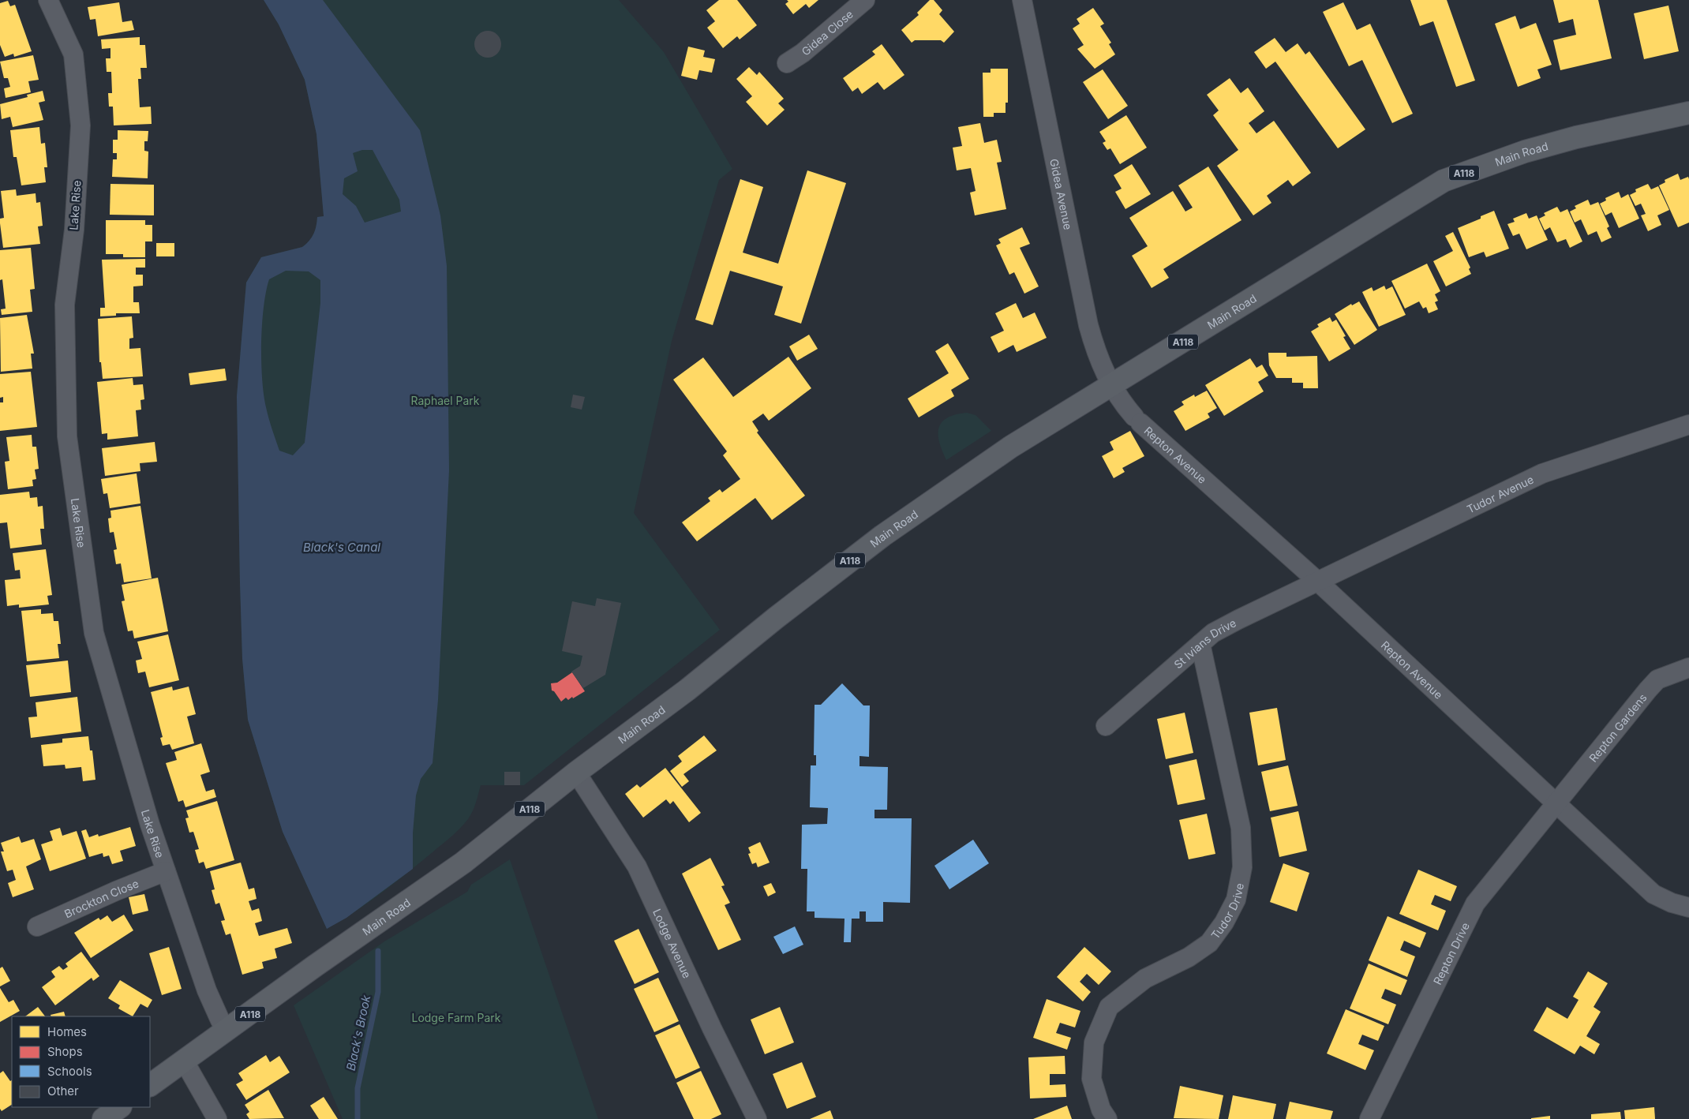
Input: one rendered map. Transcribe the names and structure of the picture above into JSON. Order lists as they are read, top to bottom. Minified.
{"streets":{"main road":["Main Road","A118"],"street":["Gidea Close","Gidea Avenue","Lake Rise","Repton Avenue","Tudor Avenue","St Ivians Drive","Repton Gardens","Brockton Close","Tudor Drive","Lodge Avenue","Repton Drive"]},"crossings":[["Main Road","Gidea Avenue"],["Main Road","Lake Rise"],["Main Road","Repton Avenue"],["Main Road","Lodge Avenue"],["Gidea Avenue","Repton Avenue"],["Lake Rise","Brockton Close"],["Repton Avenue","Tudor Avenue"],["Repton Avenue","St Ivians Drive"],["Repton Avenue","Repton Gardens"],["Repton Avenue","Repton Drive"],["Tudor Avenue","St Ivians Drive"],["St Ivians Drive","Tudor Drive"],["Repton Gardens","Repton Drive"]],"water":["Black's Canal","Black's Brook"],"parks":["Raphael Park","Lodge Farm Park"],"legend":["Homes","Shops","Schools","Other"]}
